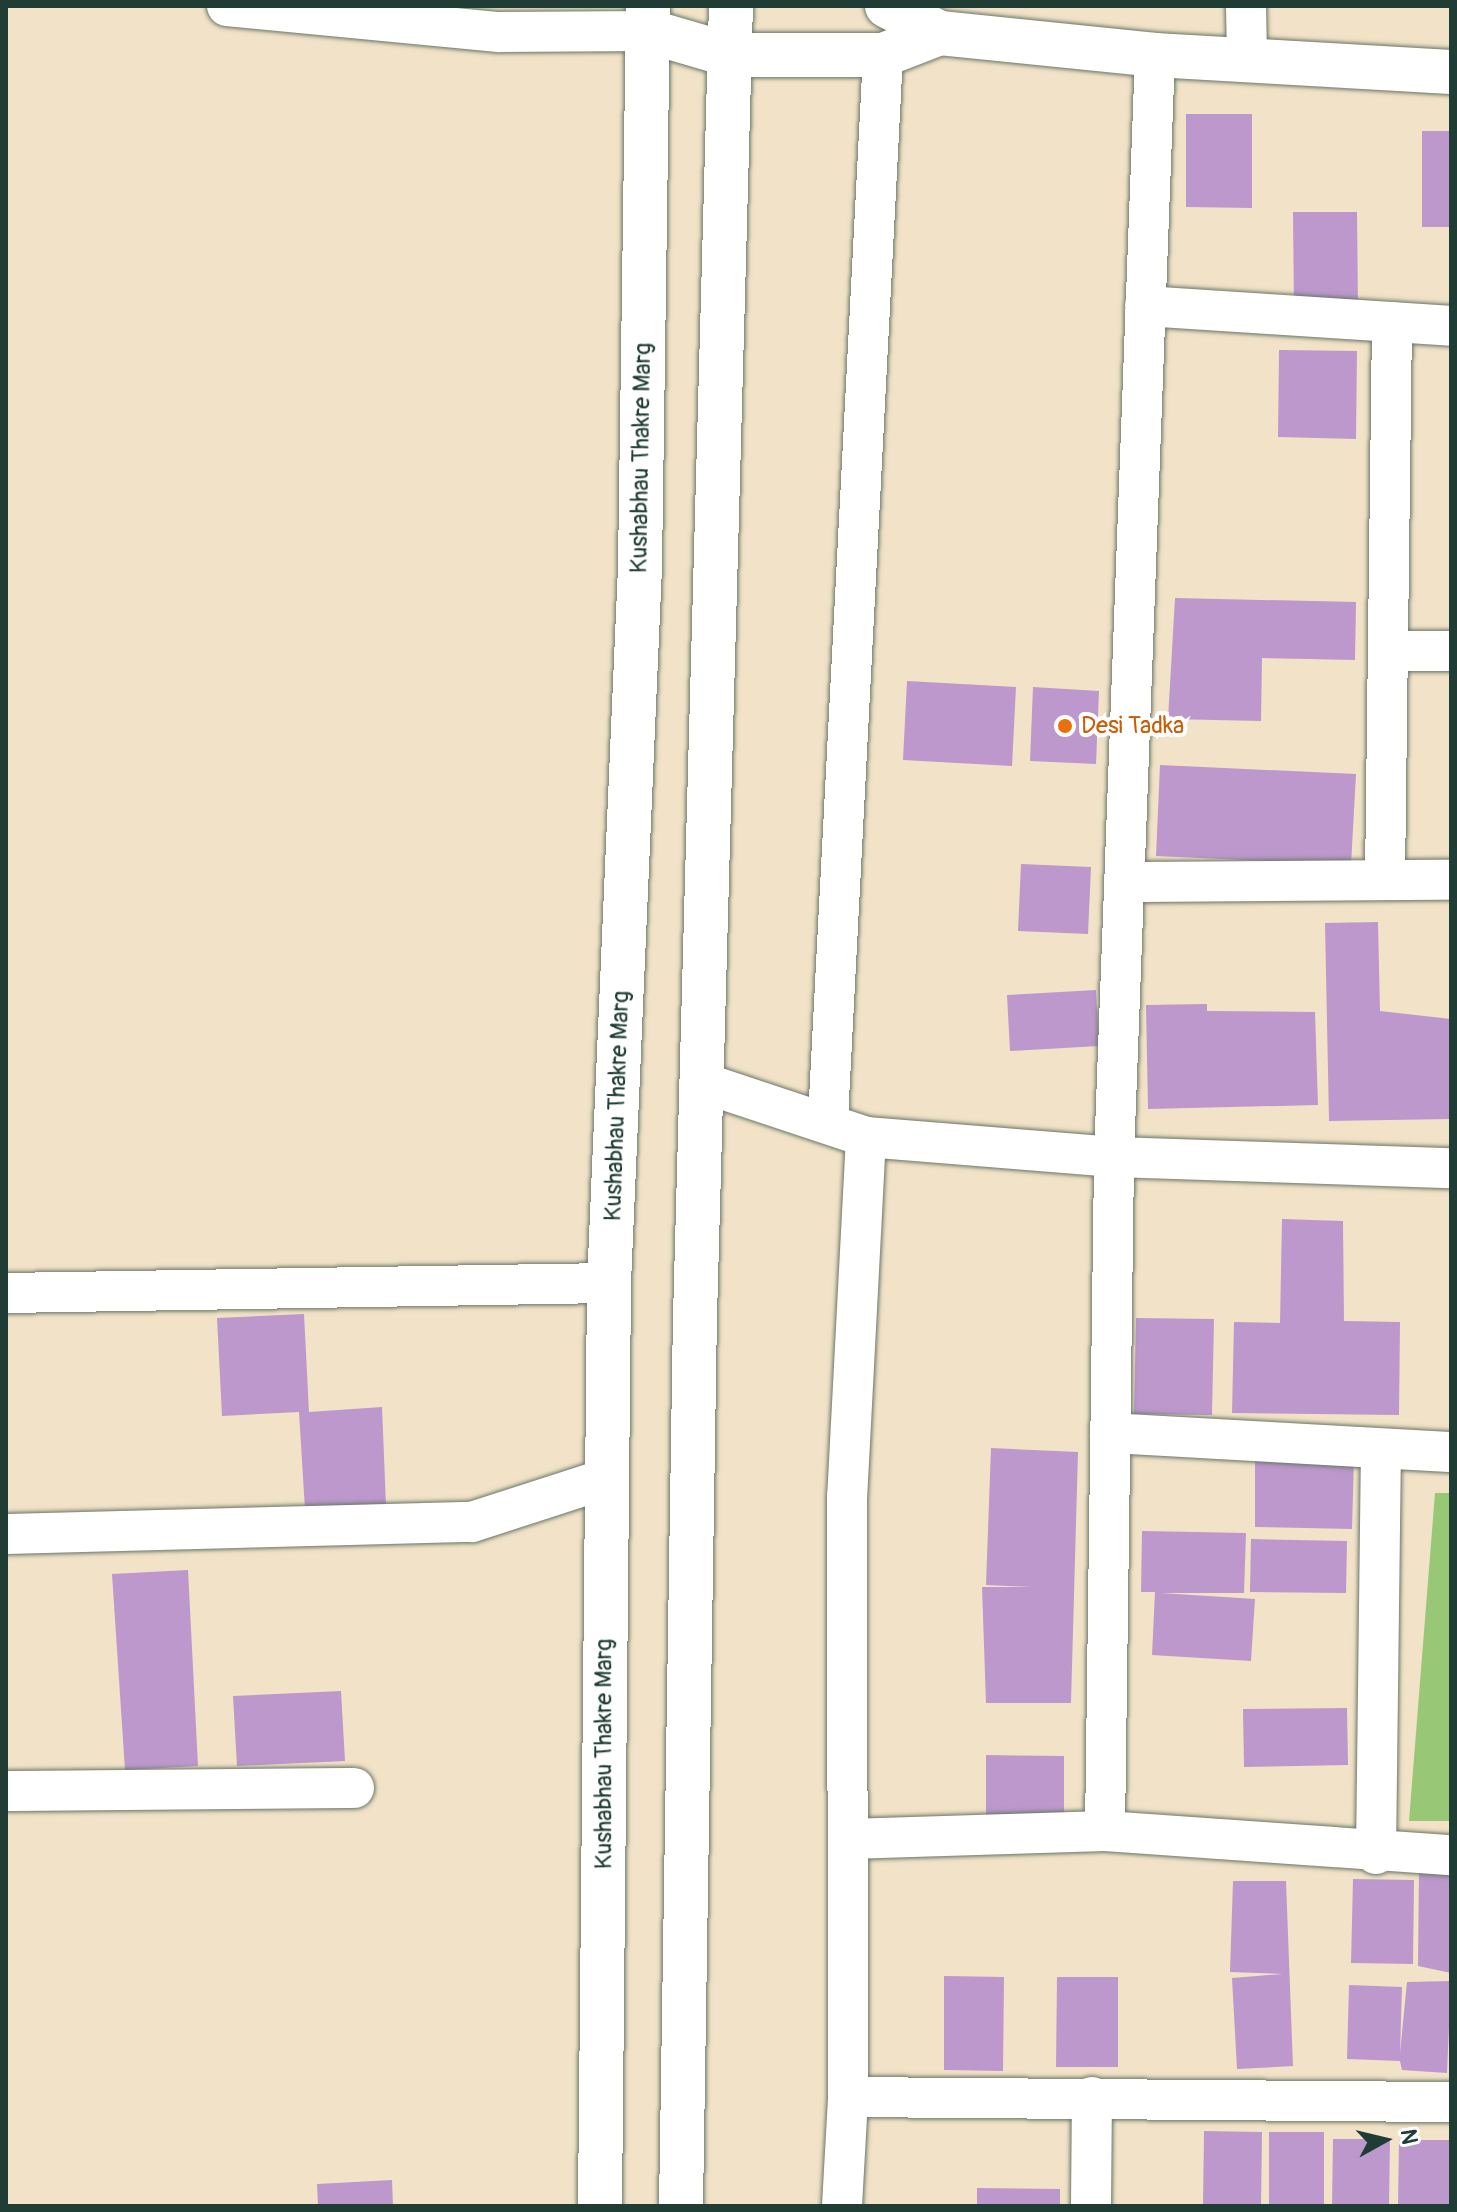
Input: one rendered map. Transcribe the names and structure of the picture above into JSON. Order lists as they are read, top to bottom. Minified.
{"streets":{"main road":["Kushabhau Thakre Marg"]},"places":["Desi Tadka"],"north":"right"}
